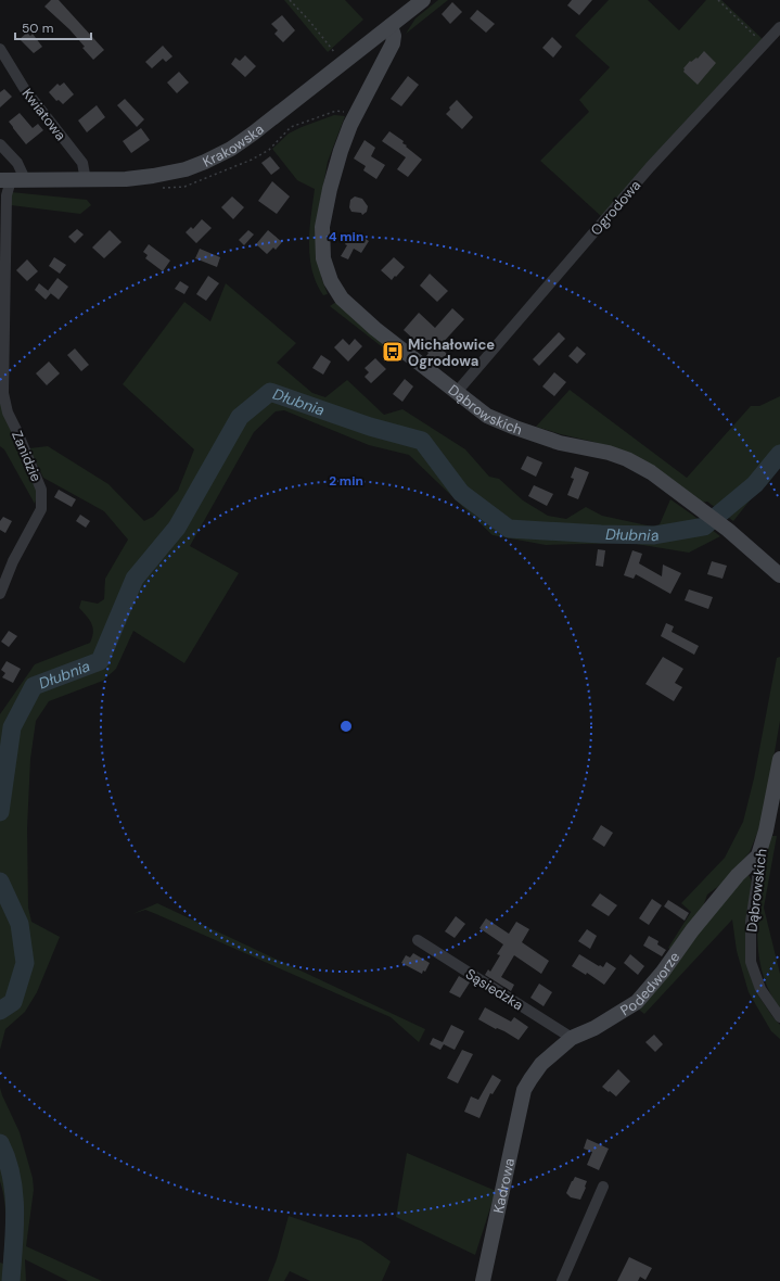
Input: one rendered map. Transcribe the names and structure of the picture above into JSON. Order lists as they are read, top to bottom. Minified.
{"streets":{"street":["Kwiatowa","Krakowska","Ogrodowa","Dąbrowskich","Zanidzie","Podedworze","Sąsiedzka","Kadrowa"]},"crossings":[["Kwiatowa","Krakowska"],["Krakowska","Dąbrowskich"],["Krakowska","Zanidzie"],["Ogrodowa","Dąbrowskich"],["Dąbrowskich","Podedworze"],["Podedworze","Sąsiedzka"],["Podedworze","Kadrowa"]],"water":["Dłubnia"],"places":{"bus stop":["Michałowice Ogrodowa"]},"scale_bar":"50 m","rings":["4 min","2 min"]}
